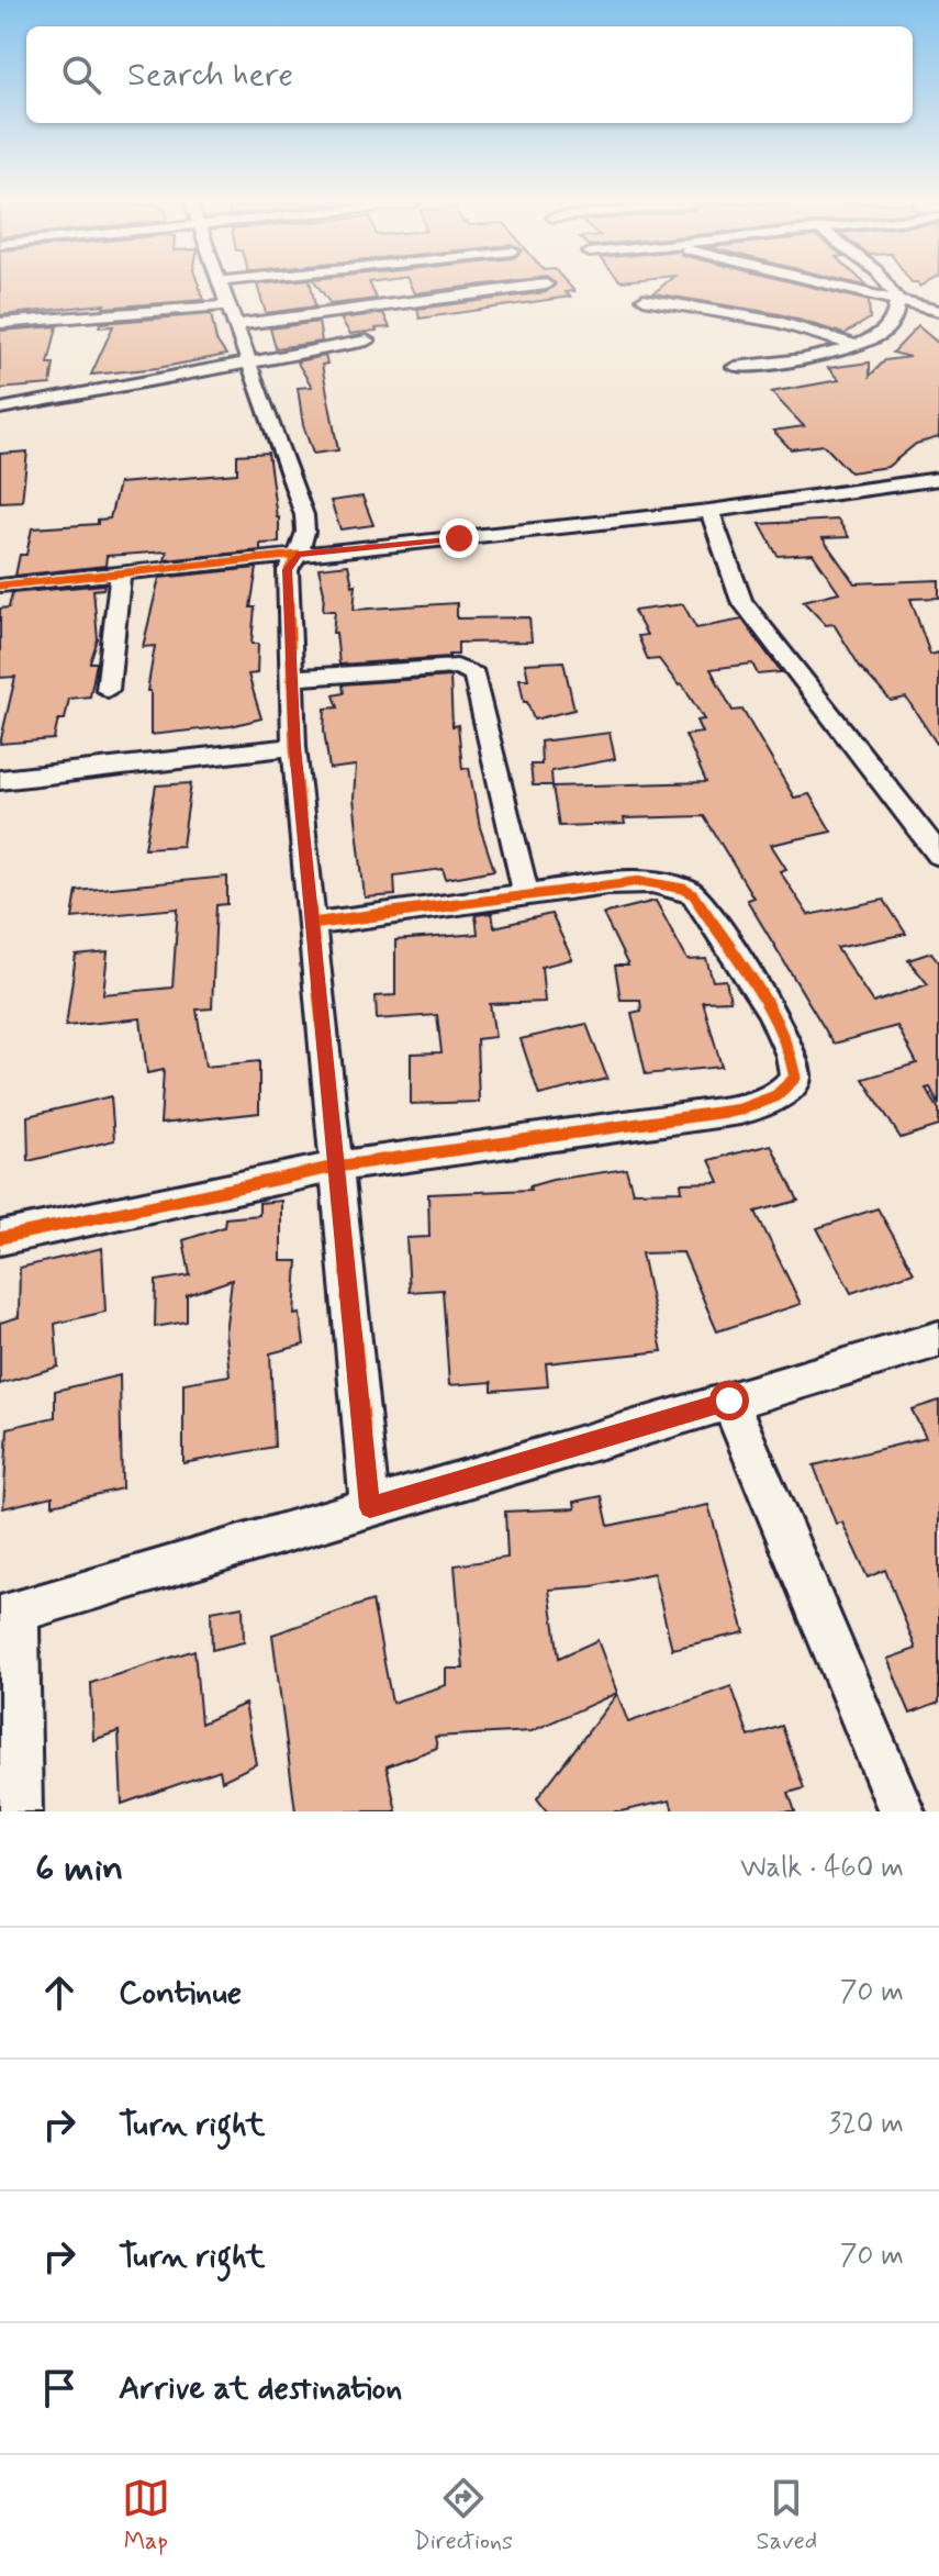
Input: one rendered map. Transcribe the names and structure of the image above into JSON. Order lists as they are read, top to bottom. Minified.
{"page":{"search":"Search here","heading":["6 min","Walk · 460 m"],"list":[["Continue","70 m"],["Turn right","320 m"],["Turn right","70 m"],"Arrive at destination"],"nav":["Map","Directions","Saved"]}}
